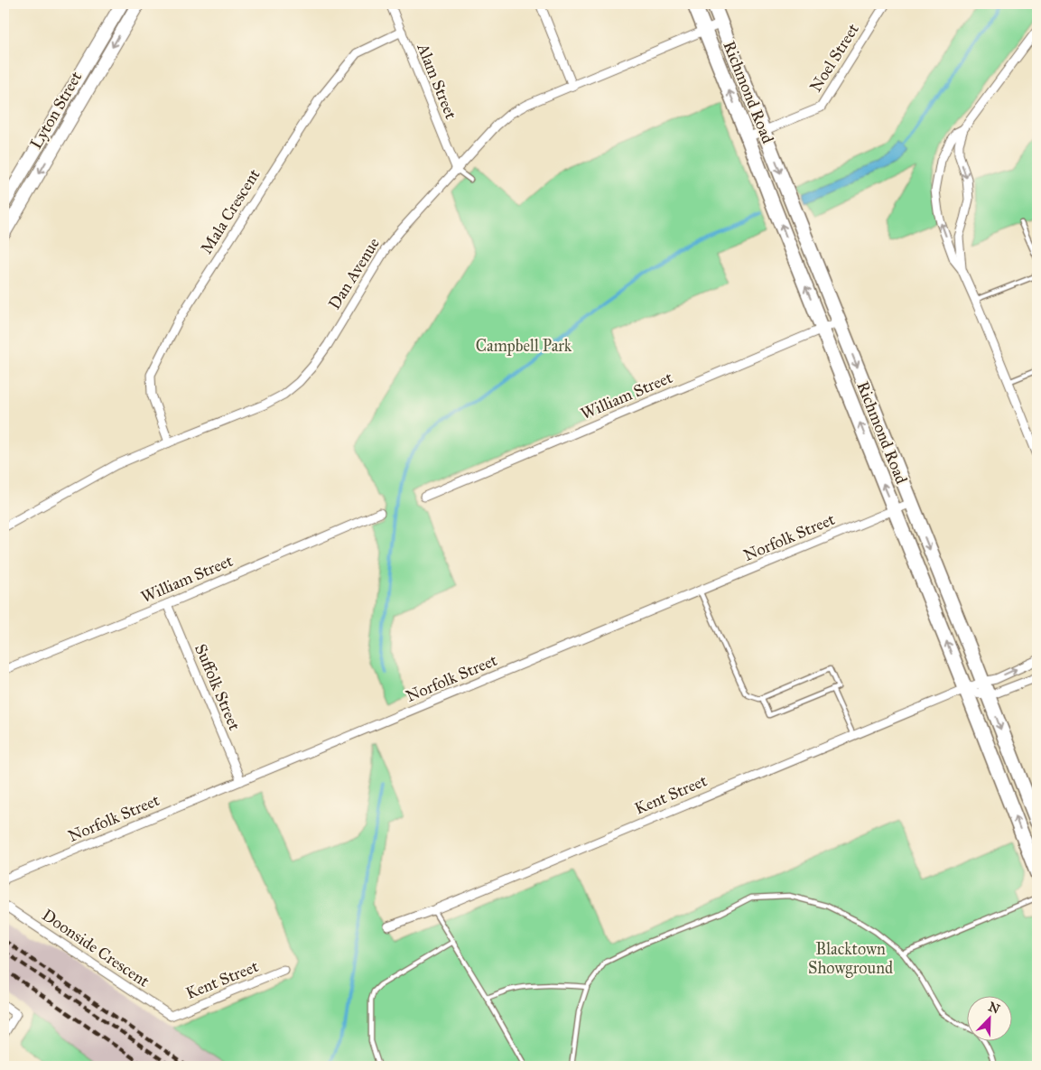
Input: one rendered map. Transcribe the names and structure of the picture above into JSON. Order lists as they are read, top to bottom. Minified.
{"streets":{"main road":["Richmond Road","Lyton Street"],"street":["Noel Street","Alam Street","Mala Crescent","Dan Avenue","William Street","Norfolk Street","Suffolk Street","Kent Street","Doonside Crescent"]},"crossings":[["Noel Street","Richmond Road"],["Alam Street","Mala Crescent"],["Alam Street","Dan Avenue"],["Richmond Road","Dan Avenue"],["Richmond Road","William Street"],["Richmond Road","Norfolk Street"],["Richmond Road","Kent Street"],["Mala Crescent","Dan Avenue"],["William Street","Suffolk Street"],["Norfolk Street","Suffolk Street"],["Kent Street","Doonside Crescent"]],"parks":["Campbell Park","Blacktown Showground"],"north":"top right"}
